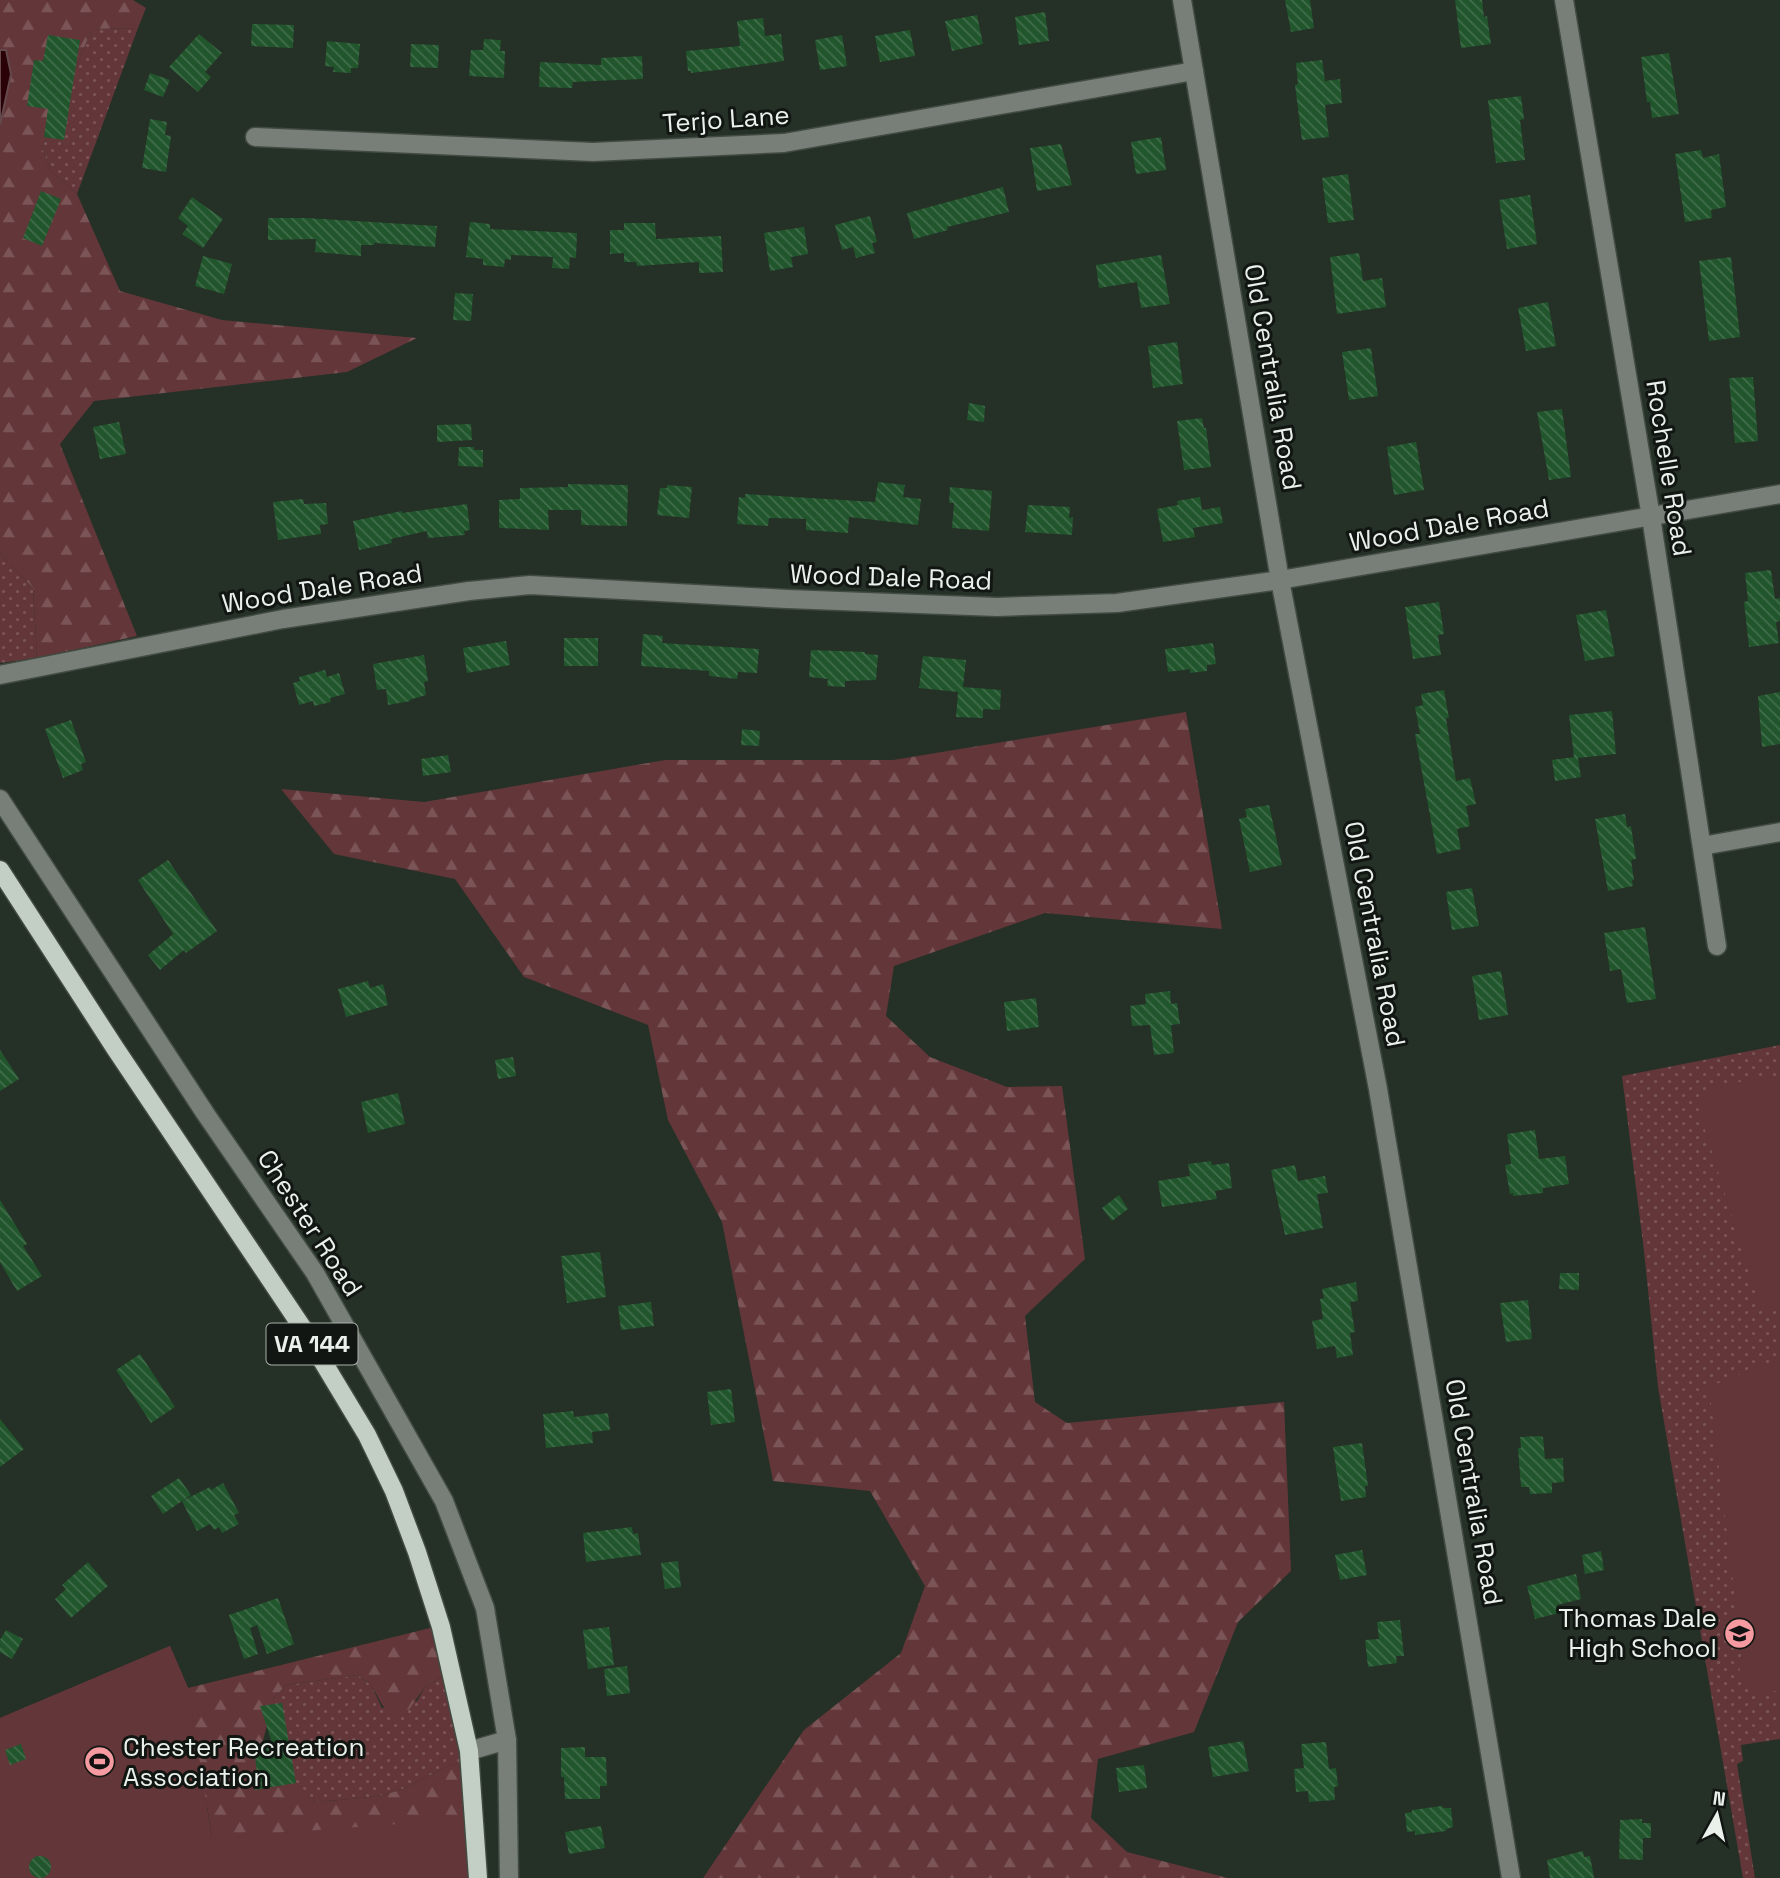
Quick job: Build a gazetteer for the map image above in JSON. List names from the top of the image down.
{
  "streets": {
    "main road": ["VA 144"],
    "street": [
      "Terjo Lane",
      "Old Centralia Road",
      "Rochelle Road",
      "Wood Dale Road",
      "Chester Road"
    ]
  },
  "crossings": [
    ["Terjo Lane", "Old Centralia Road"],
    ["Old Centralia Road", "Wood Dale Road"],
    ["Rochelle Road", "Wood Dale Road"]
  ],
  "places": {
    "school or university": ["Thomas Dale High School"],
    "sports": ["Chester Recreation Association"]
  },
  "north": "top"
}
